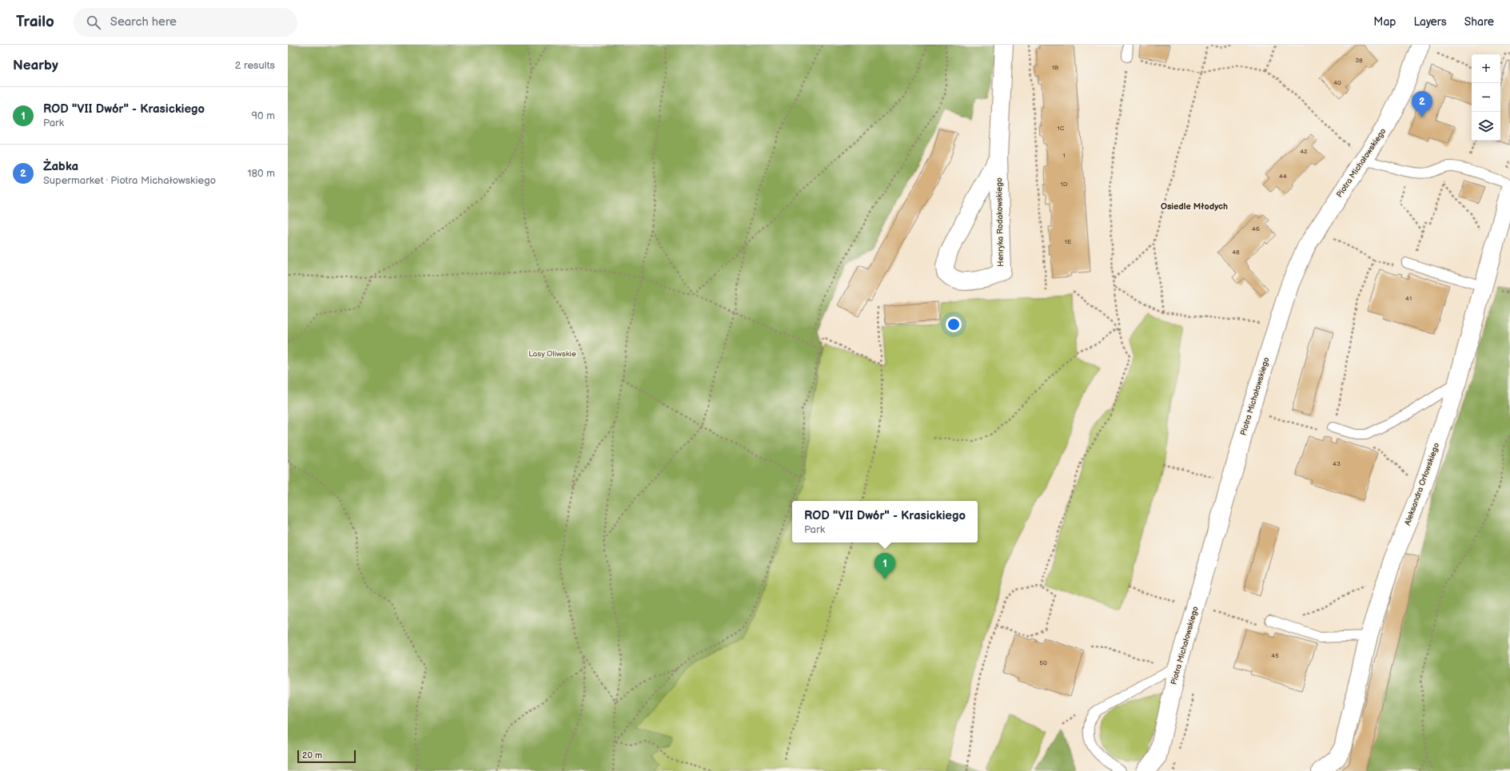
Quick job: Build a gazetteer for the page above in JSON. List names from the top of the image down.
{
  "streets": {
    "street": ["Piotra Michałowskiego", "Henryka Rodakowskiego", "Aleksandra Orłowskiego"]
  },
  "districts": ["Osiedle Młodych"],
  "parks": ["Lasy Oliwskie"],
  "house_numbers": [
    "38",
    "1B",
    "40",
    "1C",
    "42",
    "1",
    "44",
    "1D",
    "46",
    "1E",
    "48",
    "41",
    "43",
    "45",
    "50"
  ],
  "scale_bar": "20 m",
  "page": {
    "header": "Trailo",
    "search": "Search here",
    "nav": ["Map", "Layers", "Share"],
    "heading": ["Nearby", "2 results"],
    "map_buttons": ["+", "−"],
    "list": [
      {
        "mark": "1",
        "name": "ROD \"VII Dwór\" - Krasickiego",
        "note": "Park",
        "value": "90 m"
      },
      {
        "mark": "2",
        "name": "Żabka",
        "note": "Supermarket · Piotra Michałowskiego",
        "value": "180 m"
      }
    ],
    "pins": ["2", "1"],
    "popup": ["ROD \"VII Dwór\" - Krasickiego", "Park"],
    "scale": "20 m"
  }
}
